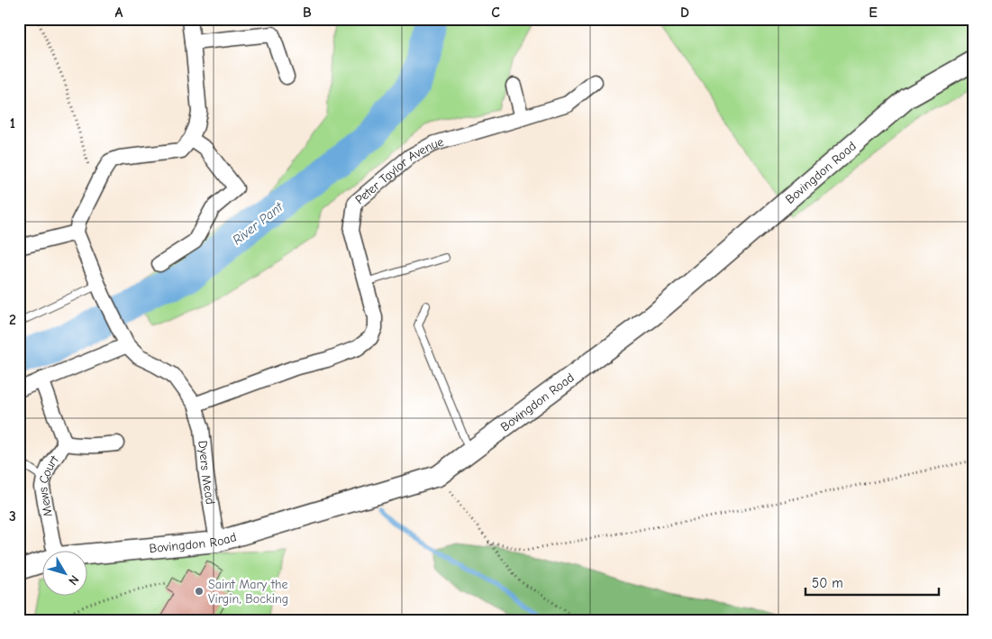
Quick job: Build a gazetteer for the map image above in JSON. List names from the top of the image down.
{
  "streets": {
    "street": [
      "Bovingdon Road",
      "Peter Taylor Avenue",
      "Dyers Mead",
      "Mews Court"
    ]
  },
  "crossings": [
    ["Bovingdon Road", "Dyers Mead"],
    ["Peter Taylor Avenue", "Dyers Mead"]
  ],
  "water": ["River Pant"],
  "places": ["Saint Mary the Virgin, Bocking"],
  "scale_bar": "50 m",
  "north": "bottom right",
  "grid": {
    "columns": [
      "A",
      "B",
      "C",
      "D",
      "E"
    ],
    "rows": ["1", "2", "3"]
  }
}
